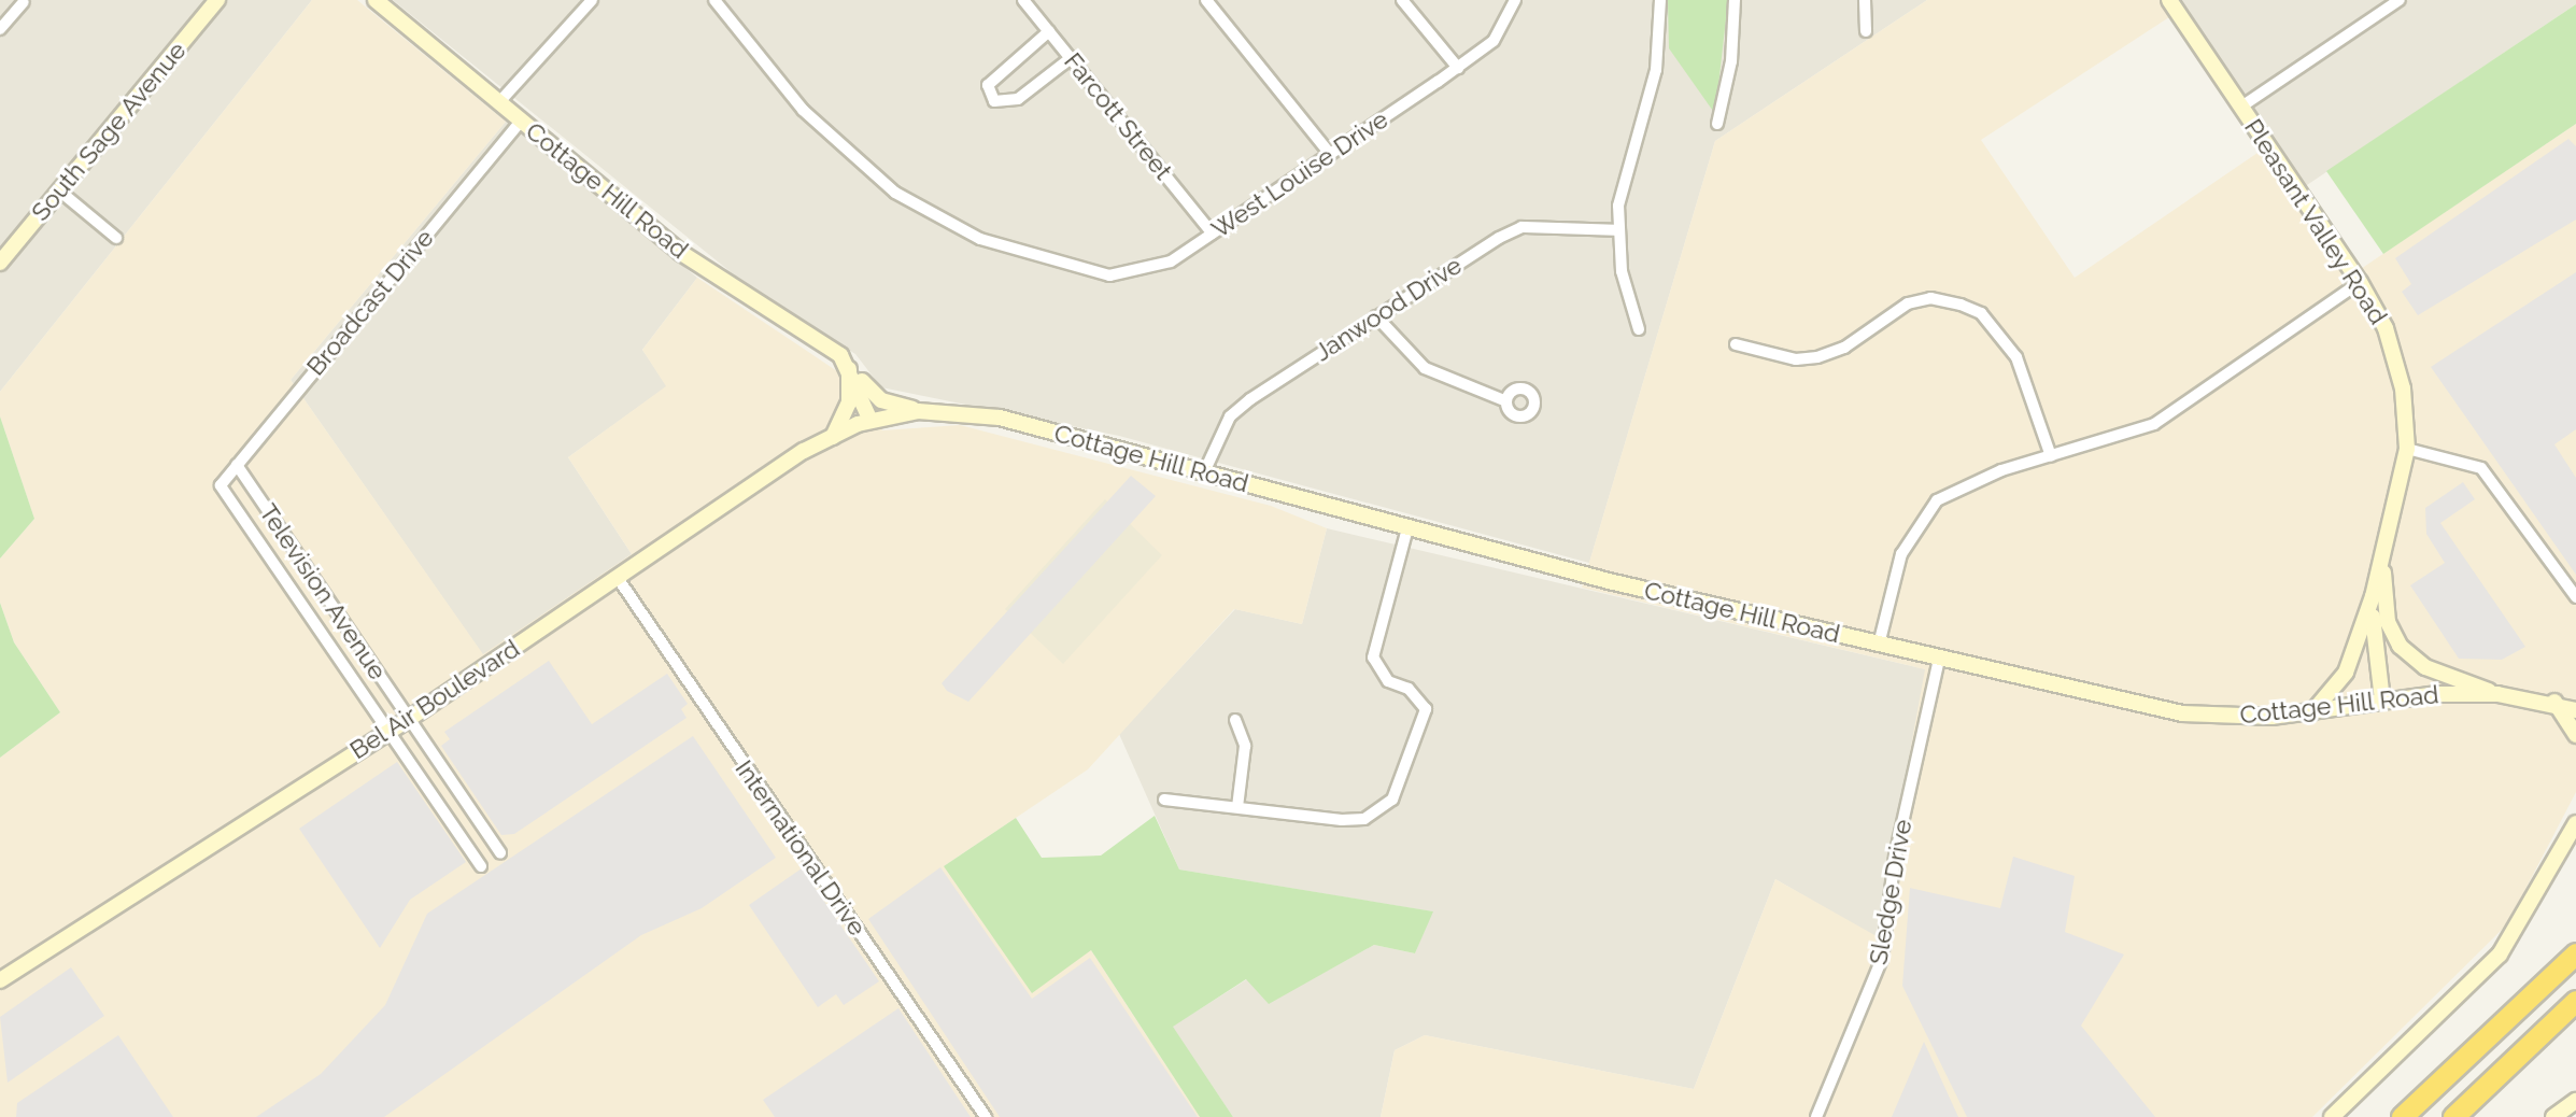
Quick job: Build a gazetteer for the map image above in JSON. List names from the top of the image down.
{
  "streets": {
    "street": [
      "Farcott Street",
      "South Sage Avenue",
      "West Louise Drive",
      "Cottage Hill Road",
      "Pleasant Valley Road",
      "Broadcast Drive",
      "Janwood Drive",
      "Television Avenue",
      "Bel Air Boulevard",
      "International Drive",
      "Sledge Drive"
    ]
  },
  "crossings": [
    ["Farcott Street", "West Louise Drive"],
    ["Cottage Hill Road", "Broadcast Drive"],
    ["Cottage Hill Road", "Janwood Drive"],
    ["Cottage Hill Road", "Bel Air Boulevard"],
    ["Cottage Hill Road", "Sledge Drive"],
    ["Broadcast Drive", "Television Avenue"],
    ["Television Avenue", "Bel Air Boulevard"],
    ["Bel Air Boulevard", "International Drive"]
  ]
}
